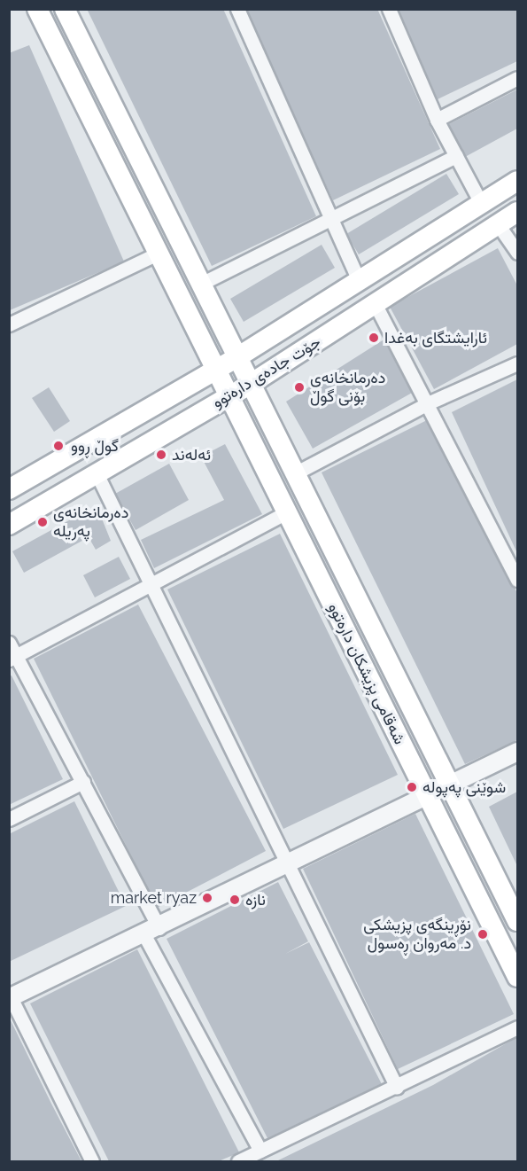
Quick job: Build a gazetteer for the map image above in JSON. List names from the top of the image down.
{
  "streets": {
    "main road": ["جۆت جادەی دارەتوو", "شەقامی پزیشکان دارەتوو"]
  },
  "crossings": [
    ["جۆت جادەی دارەتوو", "شەقامی پزیشکان دارەتوو"]
  ],
  "places": [
    "ئارایشتگای بەغدا",
    "دەرمانخانەی بۆنی گوڵ",
    "گوڵ ڕوو",
    "ئەلەند",
    "دەرمانخانەی پەریلە",
    "شوێنی پەپولە",
    "market ryaz",
    "نازە",
    "نۆڕینگەی پزیشکی د. مەروان ڕەسول"
  ]
}
